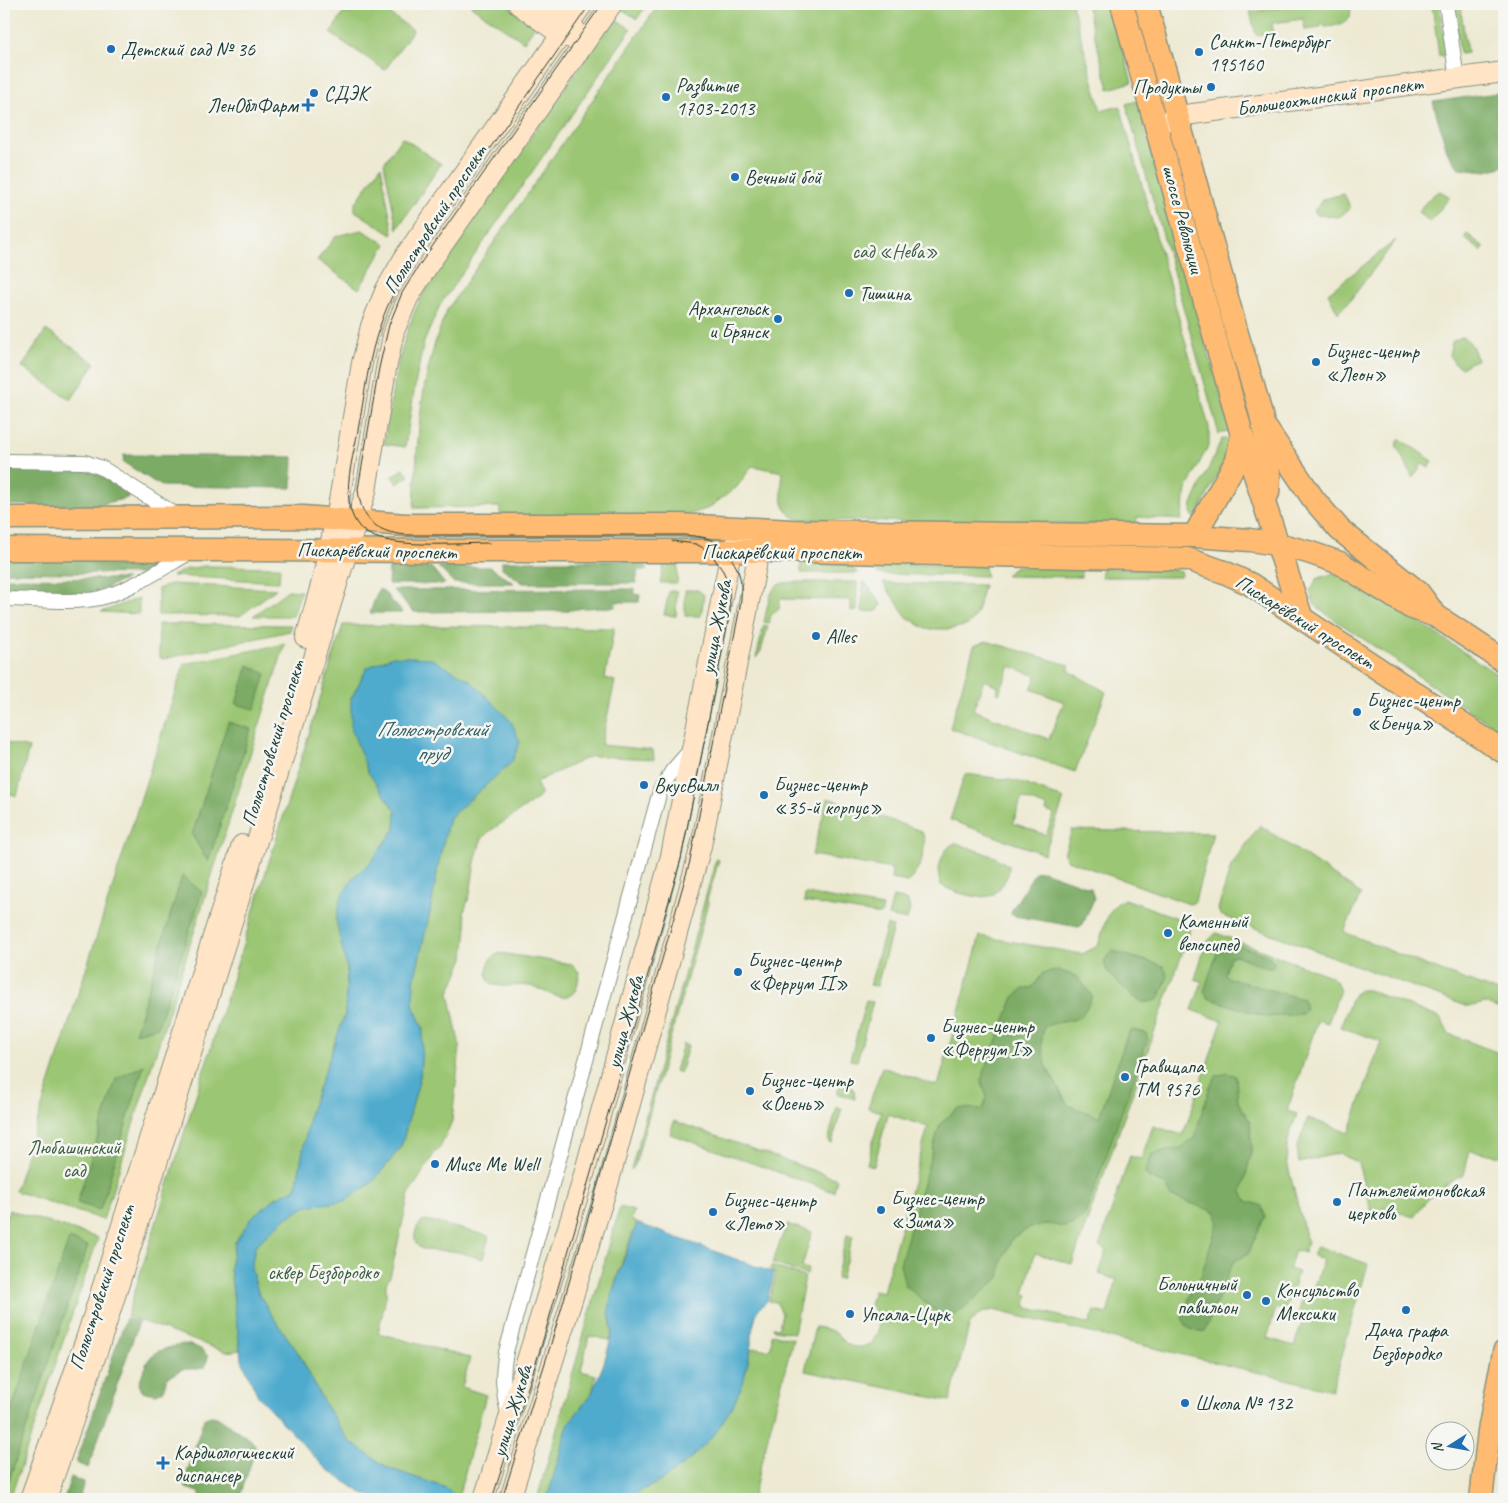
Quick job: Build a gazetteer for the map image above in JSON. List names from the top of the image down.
{
  "streets": {
    "main road": [
      "Большеохтинский проспект",
      "Полюстровский проспект",
      "шоссе Революции",
      "Пискарёвский проспект",
      "улица Жукова"
    ]
  },
  "crossings": [
    ["Большеохтинский проспект", "шоссе Революции"],
    ["Полюстровский проспект", "Пискарёвский проспект"],
    ["шоссе Революции", "Пискарёвский проспект"],
    ["Пискарёвский проспект", "улица Жукова"]
  ],
  "water": ["Полюстровский пруд"],
  "parks": ["сад «Нева»", "Любашинский сад", "сквер Безбородко"],
  "places": {
    "other": [
      "Детский сад № 36",
      "Санкт-Петербург 195160",
      "Продукты",
      "СДЭК",
      "Развитие 1703-2013",
      "Вечный бой",
      "Тишина",
      "Архангельск и Брянск",
      "Бизнес-центр «Леон»",
      "Alles",
      "Бизнес-центр «Бенуа»",
      "ВкусВилл",
      "Бизнес-центр «35-й корпус»",
      "Каменный велосипед",
      "Бизнес-центр «Феррум II»",
      "Бизнес-центр «Феррум I»",
      "Гравицапа ТМ 9576",
      "Бизнес-центр «Осень»",
      "Muse Me Well",
      "Пантелеймоновская церковь",
      "Бизнес-центр «Зима»",
      "Бизнес-центр «Лето»",
      "Больничный павильон",
      "Консульство Мексики",
      "Дача графа Безбородко",
      "Упсала-Цирк",
      "Школа № 132"
    ],
    "health": ["ЛенОблФарм", "Кардиологический диспансер"]
  },
  "north": "left"
}
